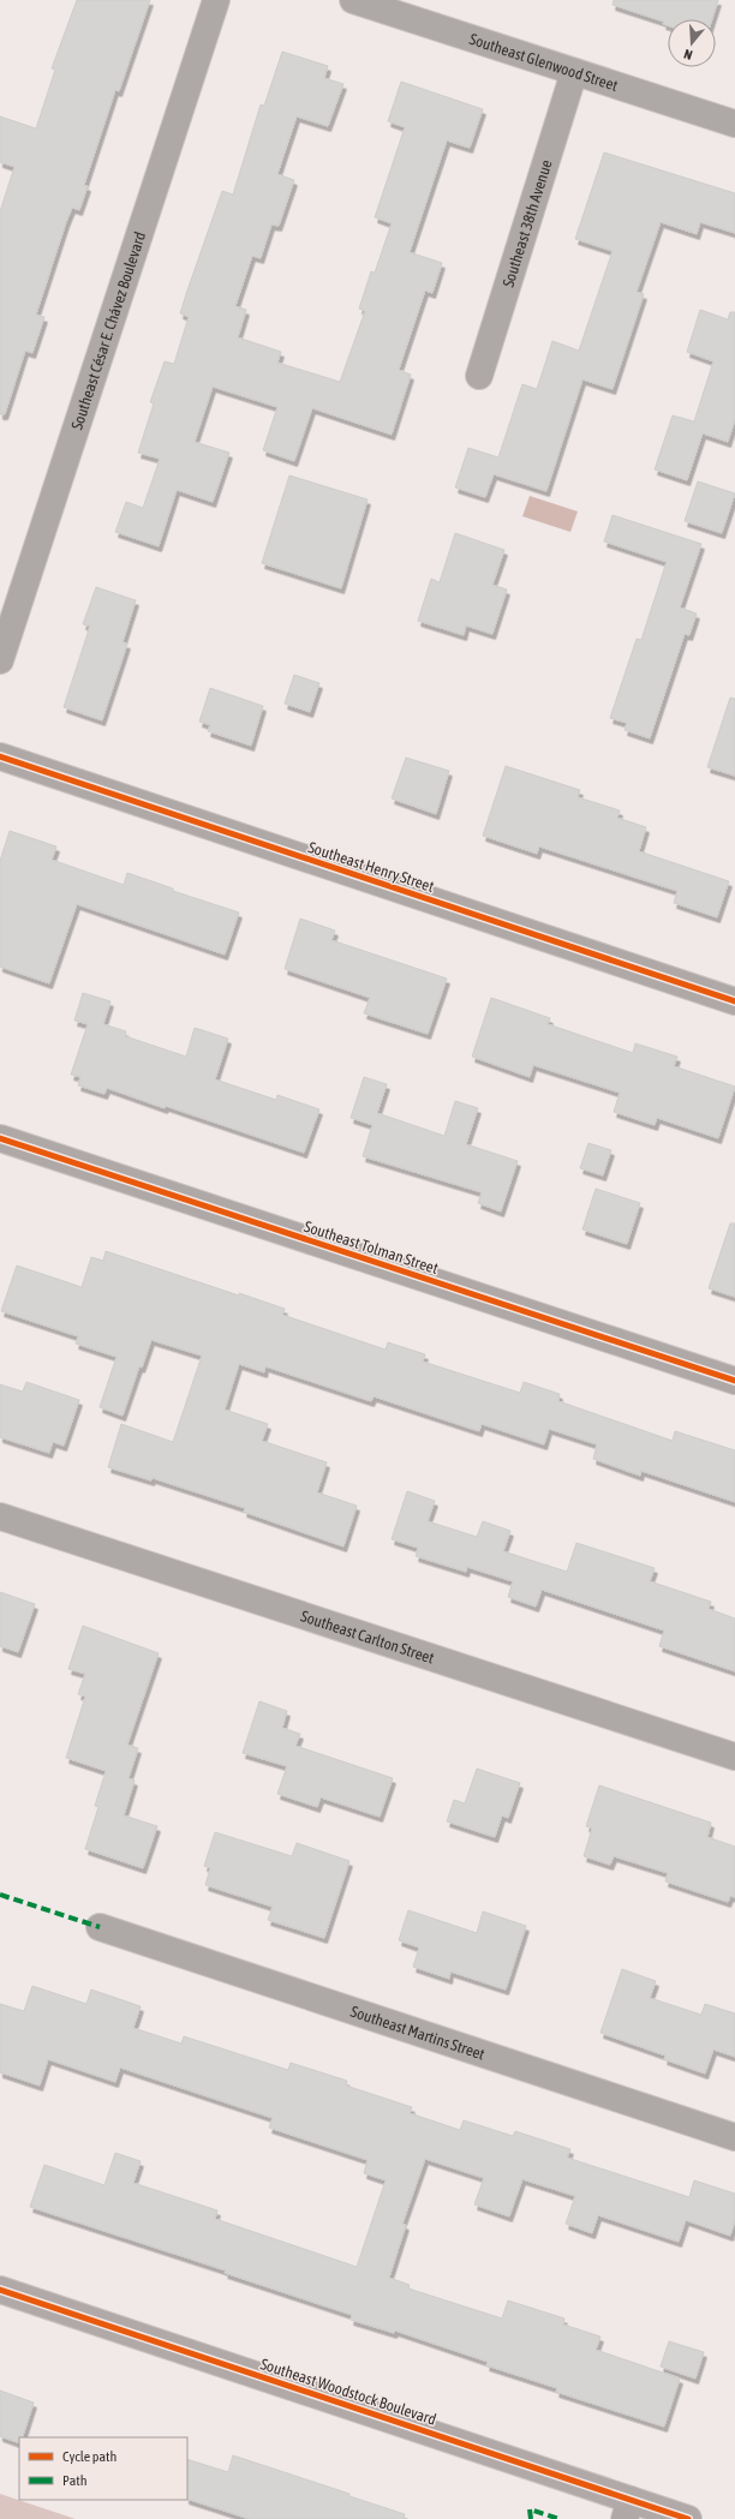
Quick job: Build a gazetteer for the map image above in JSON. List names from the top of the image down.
{
  "streets": {
    "main road": ["Southeast Woodstock Boulevard"],
    "street": [
      "Southeast Glenwood Street",
      "Southeast 38th Avenue",
      "Southeast César E. Chávez Boulevard",
      "Southeast Henry Street",
      "Southeast Tolman Street",
      "Southeast Carlton Street",
      "Southeast Martins Street"
    ]
  },
  "crossings": [
    ["Southeast Glenwood Street", "Southeast 38th Avenue"]
  ],
  "legend": ["Cycle path", "Path"],
  "north": "bottom"
}
